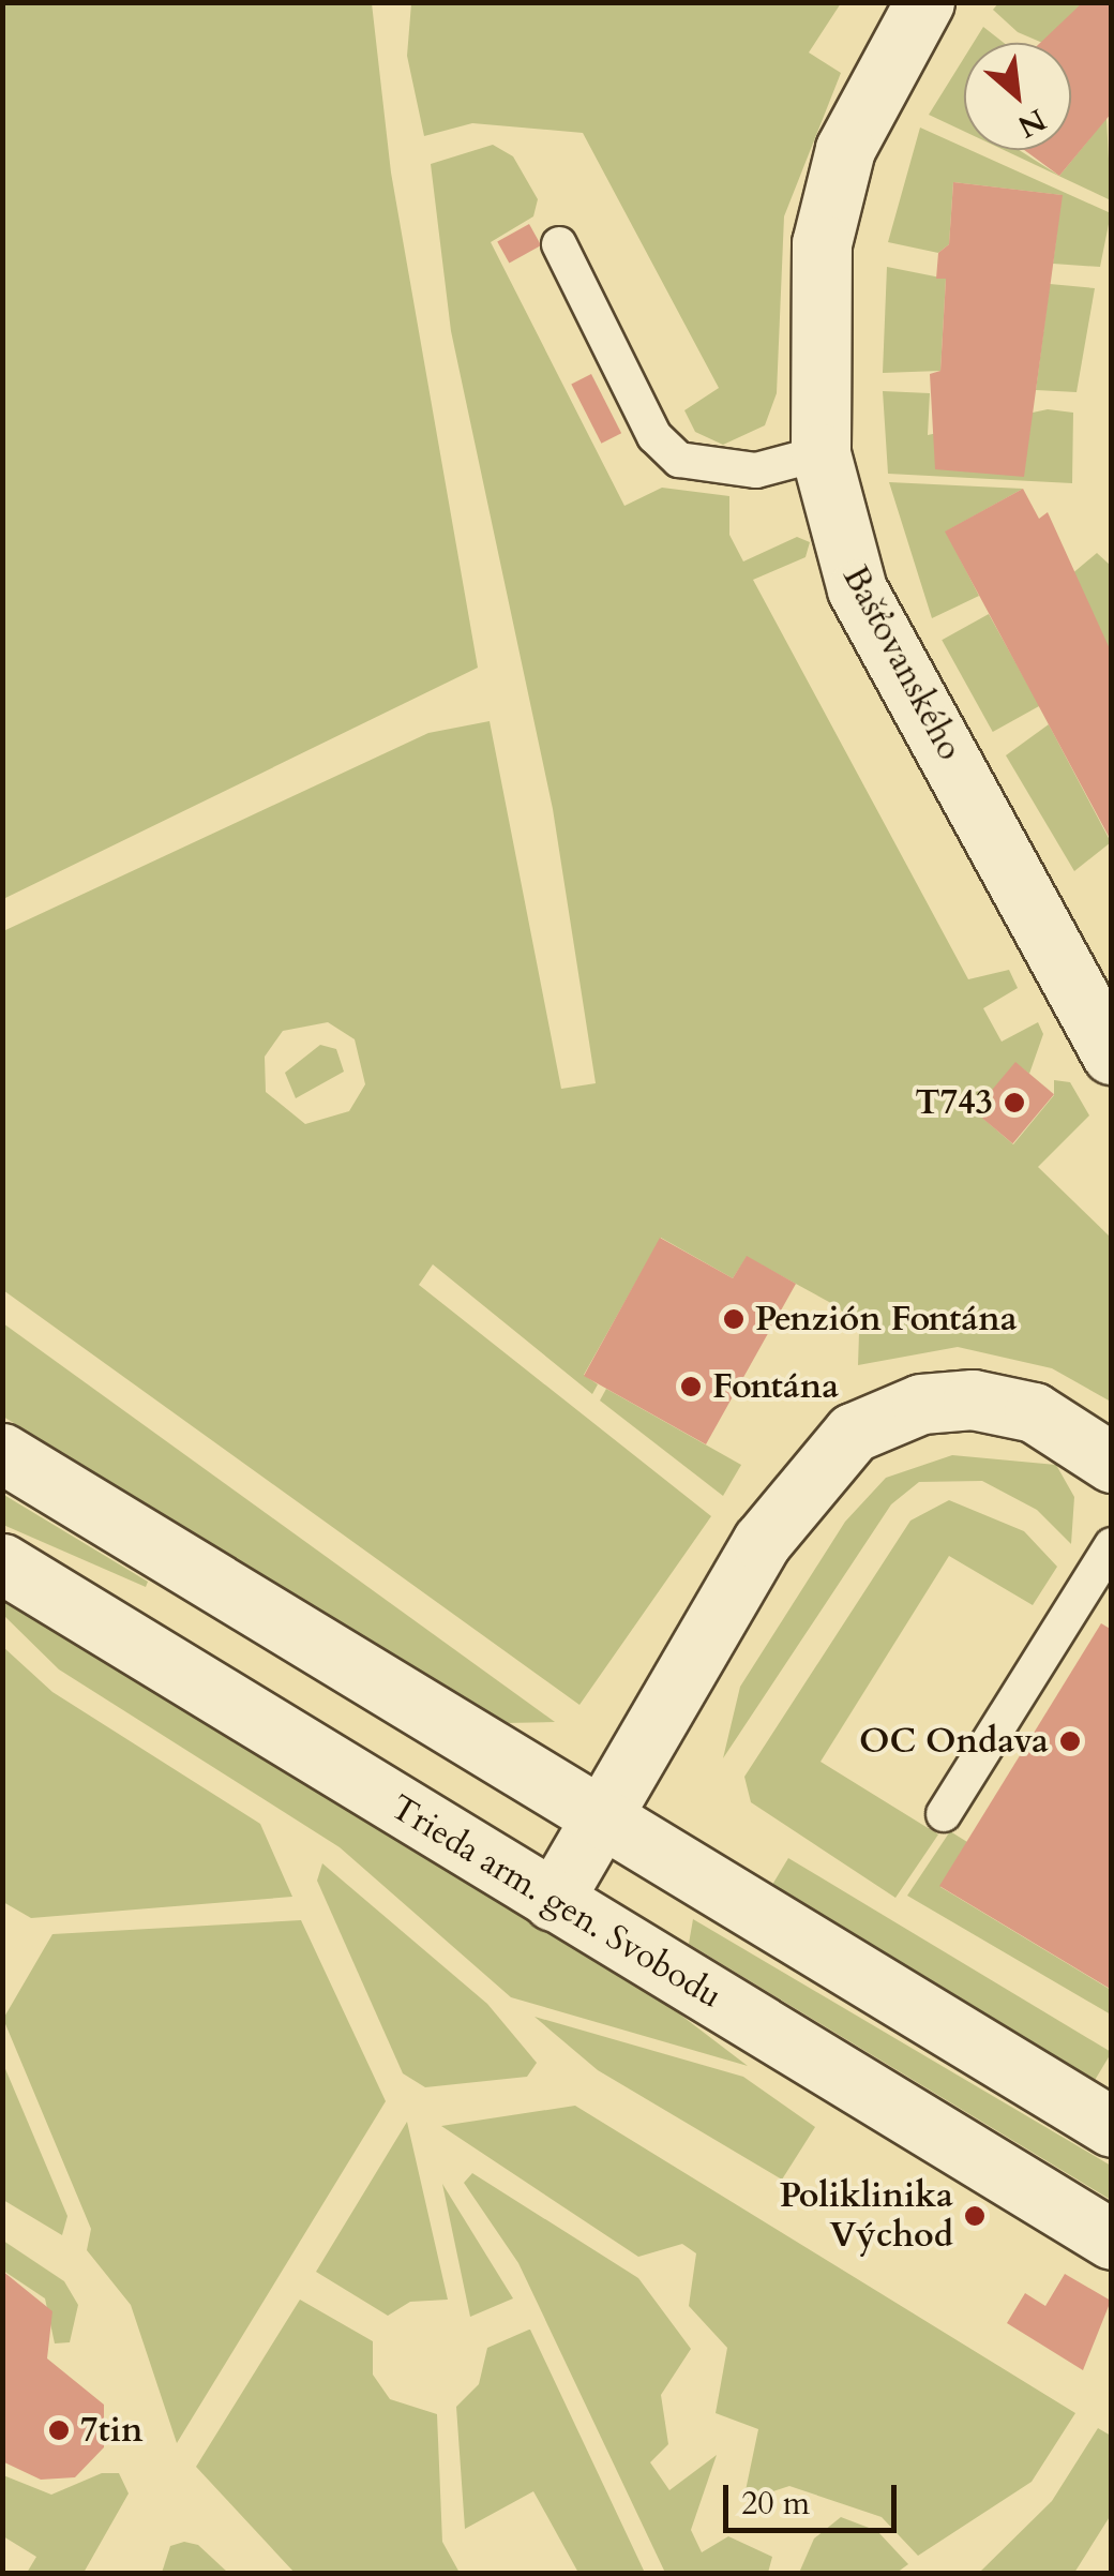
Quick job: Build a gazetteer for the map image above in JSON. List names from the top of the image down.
{
  "streets": {
    "street": ["Bašťovanského", "Trieda arm. gen. Svobodu"]
  },
  "places": [
    "T743",
    "Penzión Fontána",
    "Fontána",
    "OC Ondava",
    "Poliklinika Východ",
    "7tin"
  ],
  "scale_bar": "20 m",
  "north": "bottom right"
}
